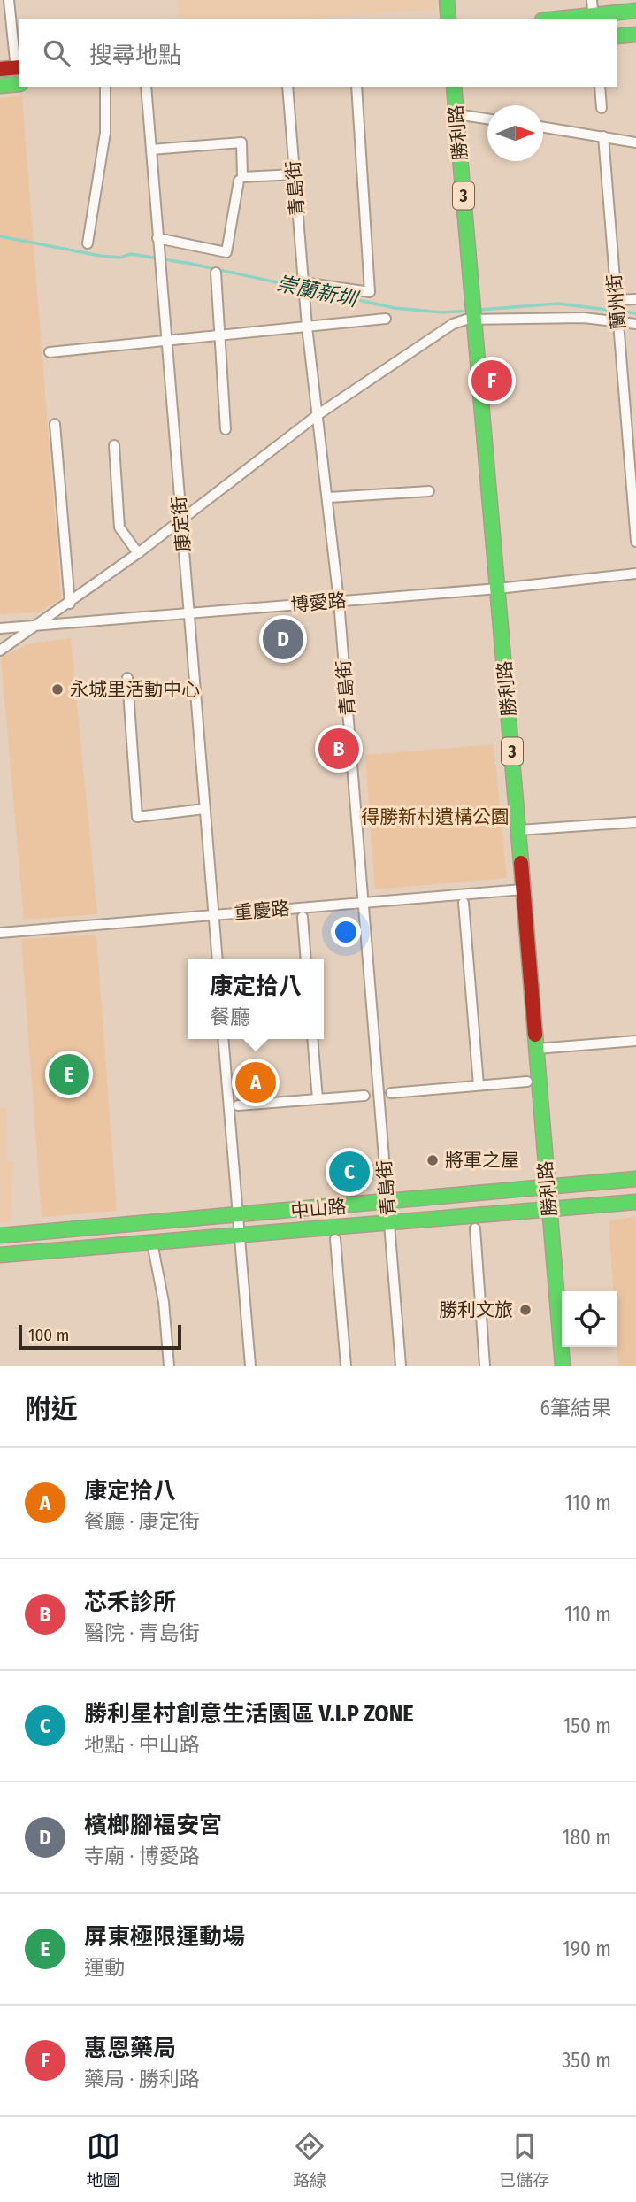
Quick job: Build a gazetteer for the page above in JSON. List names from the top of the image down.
{
  "streets": {
    "street": [
      "勝利路",
      "青島街",
      "3",
      "蘭州街",
      "康定街",
      "博愛路",
      "重慶路",
      "中山路"
    ]
  },
  "crossings": [
    ["勝利路", "博愛路"],
    ["勝利路", "重慶路"],
    ["勝利路", "中山路"],
    ["青島街", "博愛路"],
    ["青島街", "重慶路"],
    ["青島街", "中山路"],
    ["康定街", "博愛路"],
    ["康定街", "重慶路"]
  ],
  "water": ["崇蘭新圳"],
  "parks": ["得勝新村遺構公園"],
  "places": ["永城里活動中心", "將軍之屋", "勝利文旅"],
  "scale_bar": "100 m",
  "north": "right",
  "page": {
    "search": "搜尋地點",
    "pins": [
      "F",
      "D",
      "B",
      "E",
      "A",
      "C"
    ],
    "popup": ["康定拾八", "餐廳"],
    "scale": "100 m",
    "heading": ["附近", "6筆結果"],
    "list": [
      {
        "mark": "A",
        "name": "康定拾八",
        "note": "餐廳 · 康定街",
        "value": "110 m"
      },
      {
        "mark": "B",
        "name": "芯禾診所",
        "note": "醫院 · 青島街",
        "value": "110 m"
      },
      {
        "mark": "C",
        "name": "勝利星村創意生活園區 V.I.P ZONE",
        "note": "地點 · 中山路",
        "value": "150 m"
      },
      {
        "mark": "D",
        "name": "檳榔腳福安宮",
        "note": "寺廟 · 博愛路",
        "value": "180 m"
      },
      {
        "mark": "E",
        "name": "屏東極限運動場",
        "note": "運動",
        "value": "190 m"
      },
      {
        "mark": "F",
        "name": "惠恩藥局",
        "note": "藥局 · 勝利路",
        "value": "350 m"
      }
    ],
    "nav": ["地圖", "路線", "已儲存"]
  }
}
